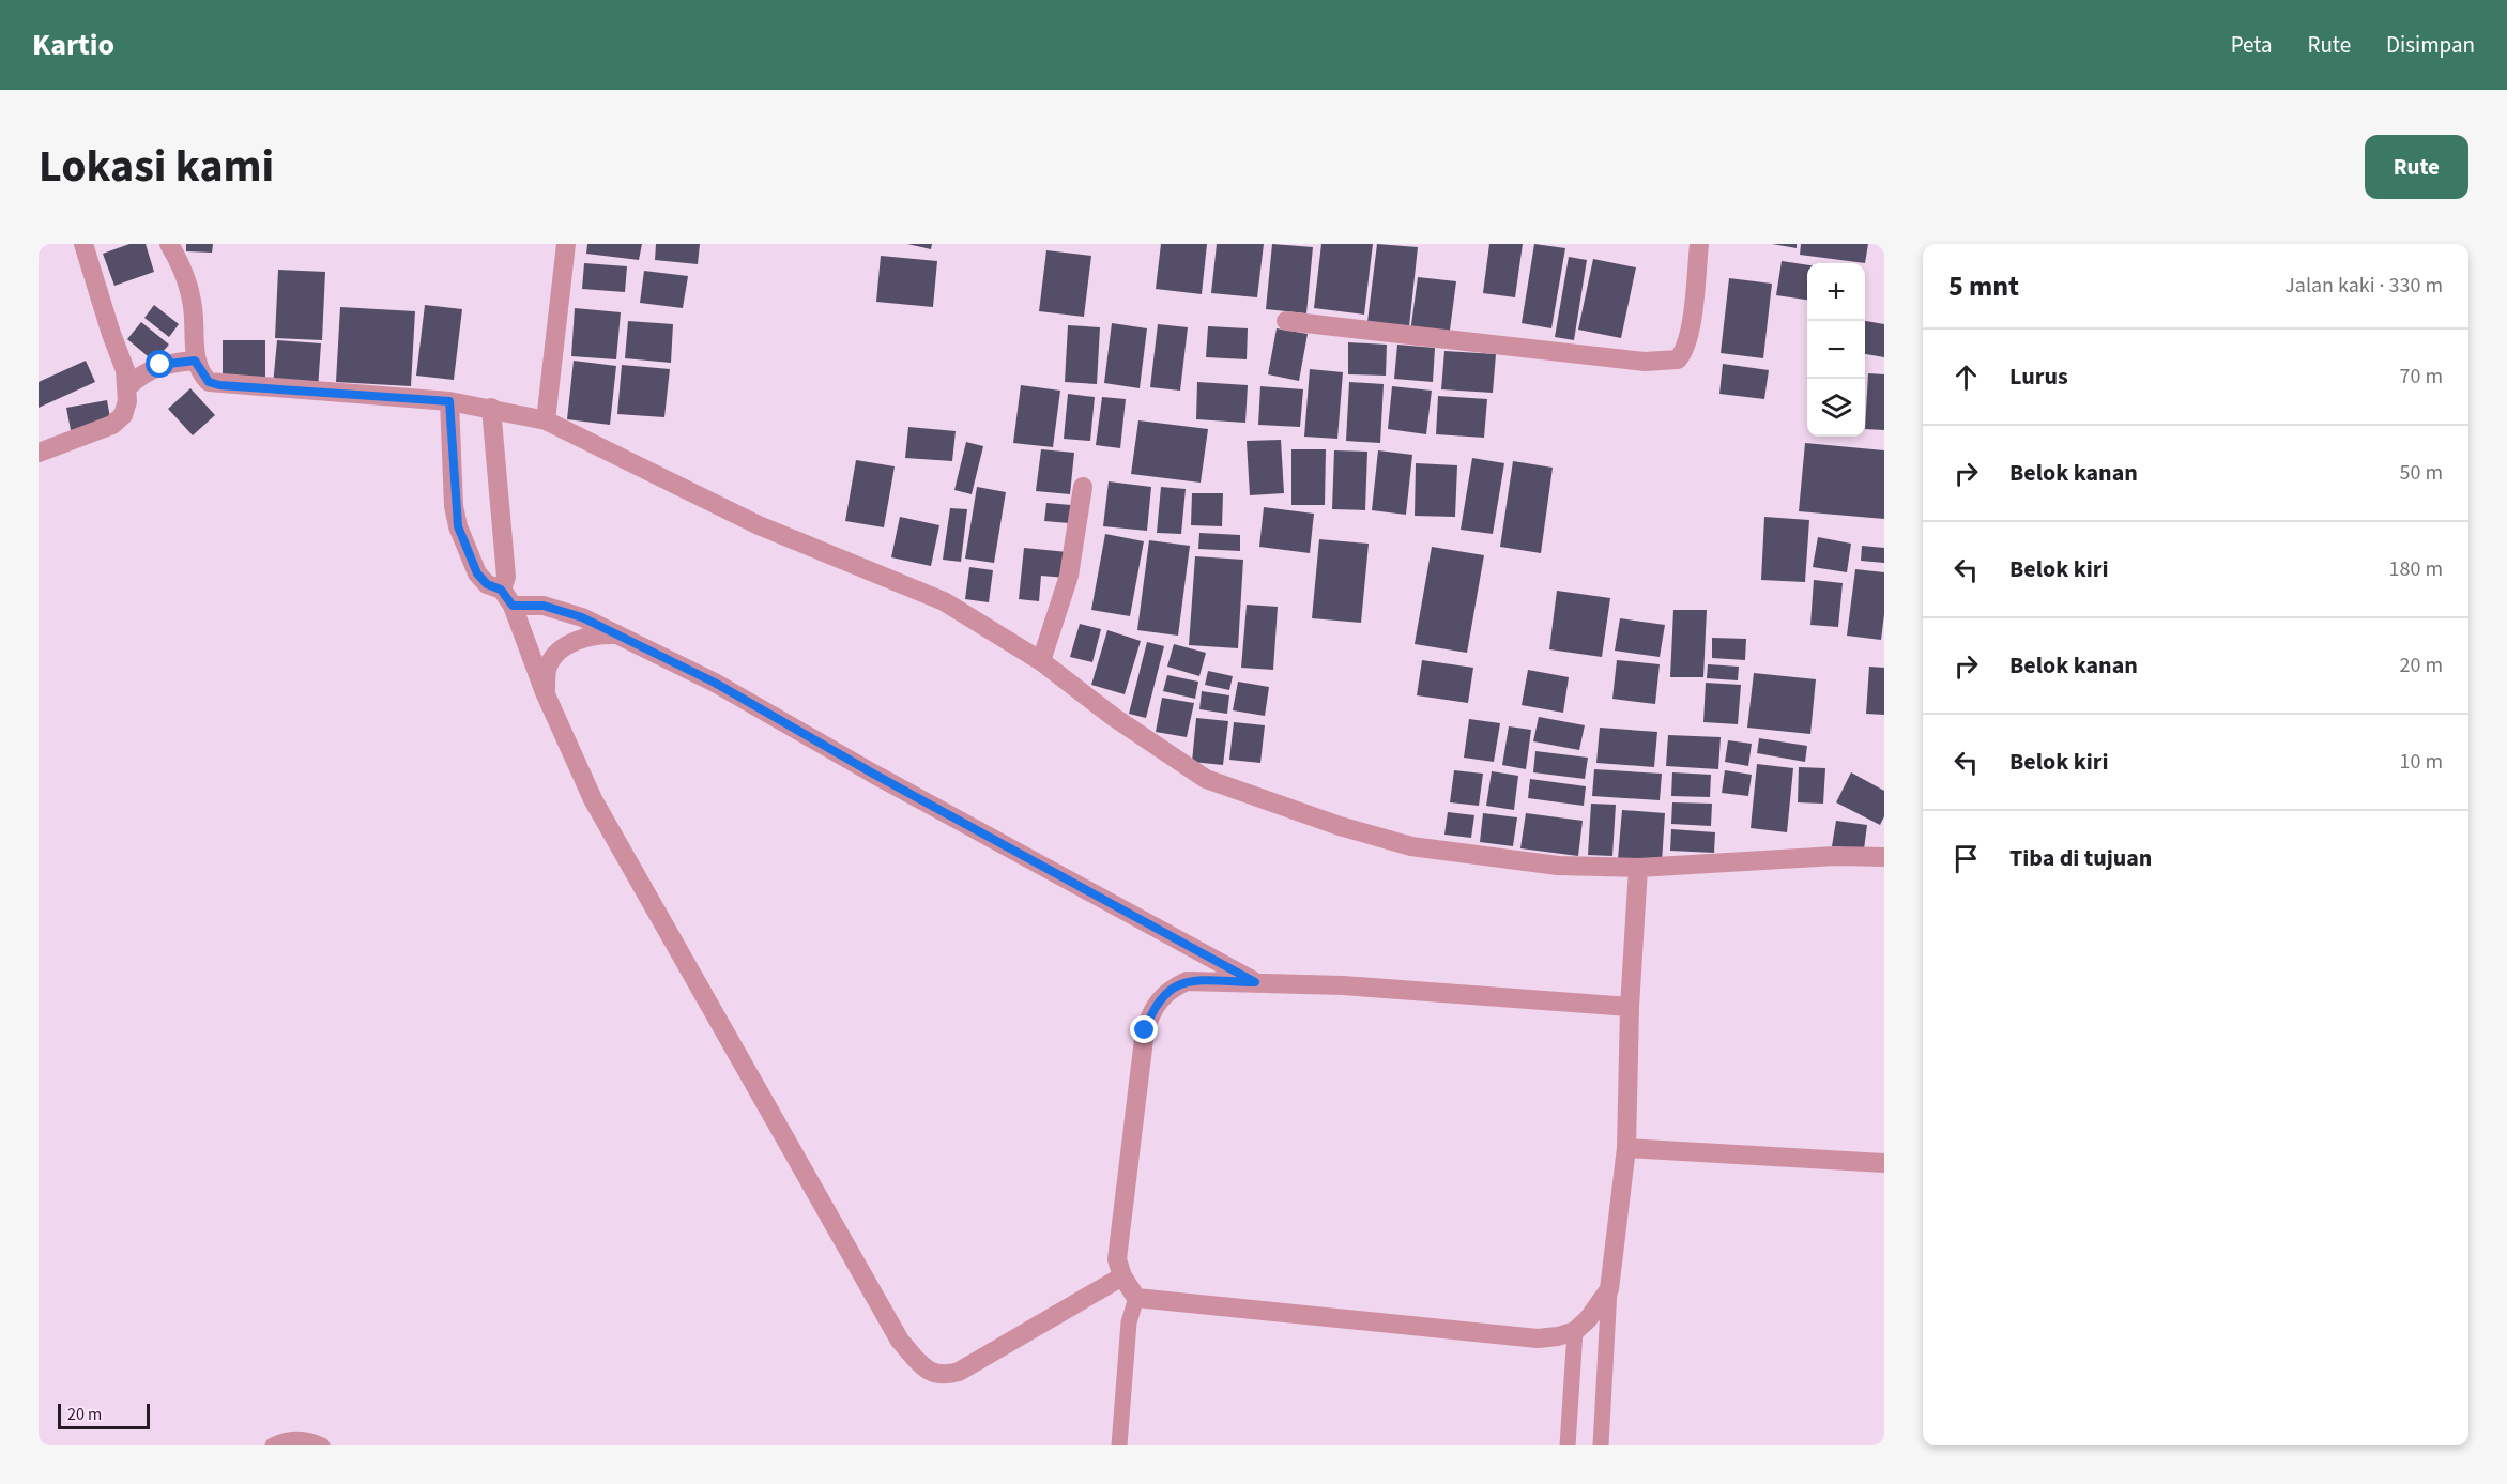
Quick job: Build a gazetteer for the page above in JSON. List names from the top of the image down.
{
  "scale_bar": "20 m",
  "page": {
    "header": "Kartio",
    "nav": ["Peta", "Rute", "Disimpan"],
    "title": "Lokasi kami",
    "buttons": "Rute",
    "heading": ["5 mnt", "Jalan kaki · 330 m"],
    "map_buttons": ["+", "−"],
    "list": [
      ["Lurus", "70 m"],
      ["Belok kanan", "50 m"],
      ["Belok kiri", "180 m"],
      ["Belok kanan", "20 m"],
      ["Belok kiri", "10 m"],
      "Tiba di tujuan"
    ],
    "scale": "20 m"
  }
}
